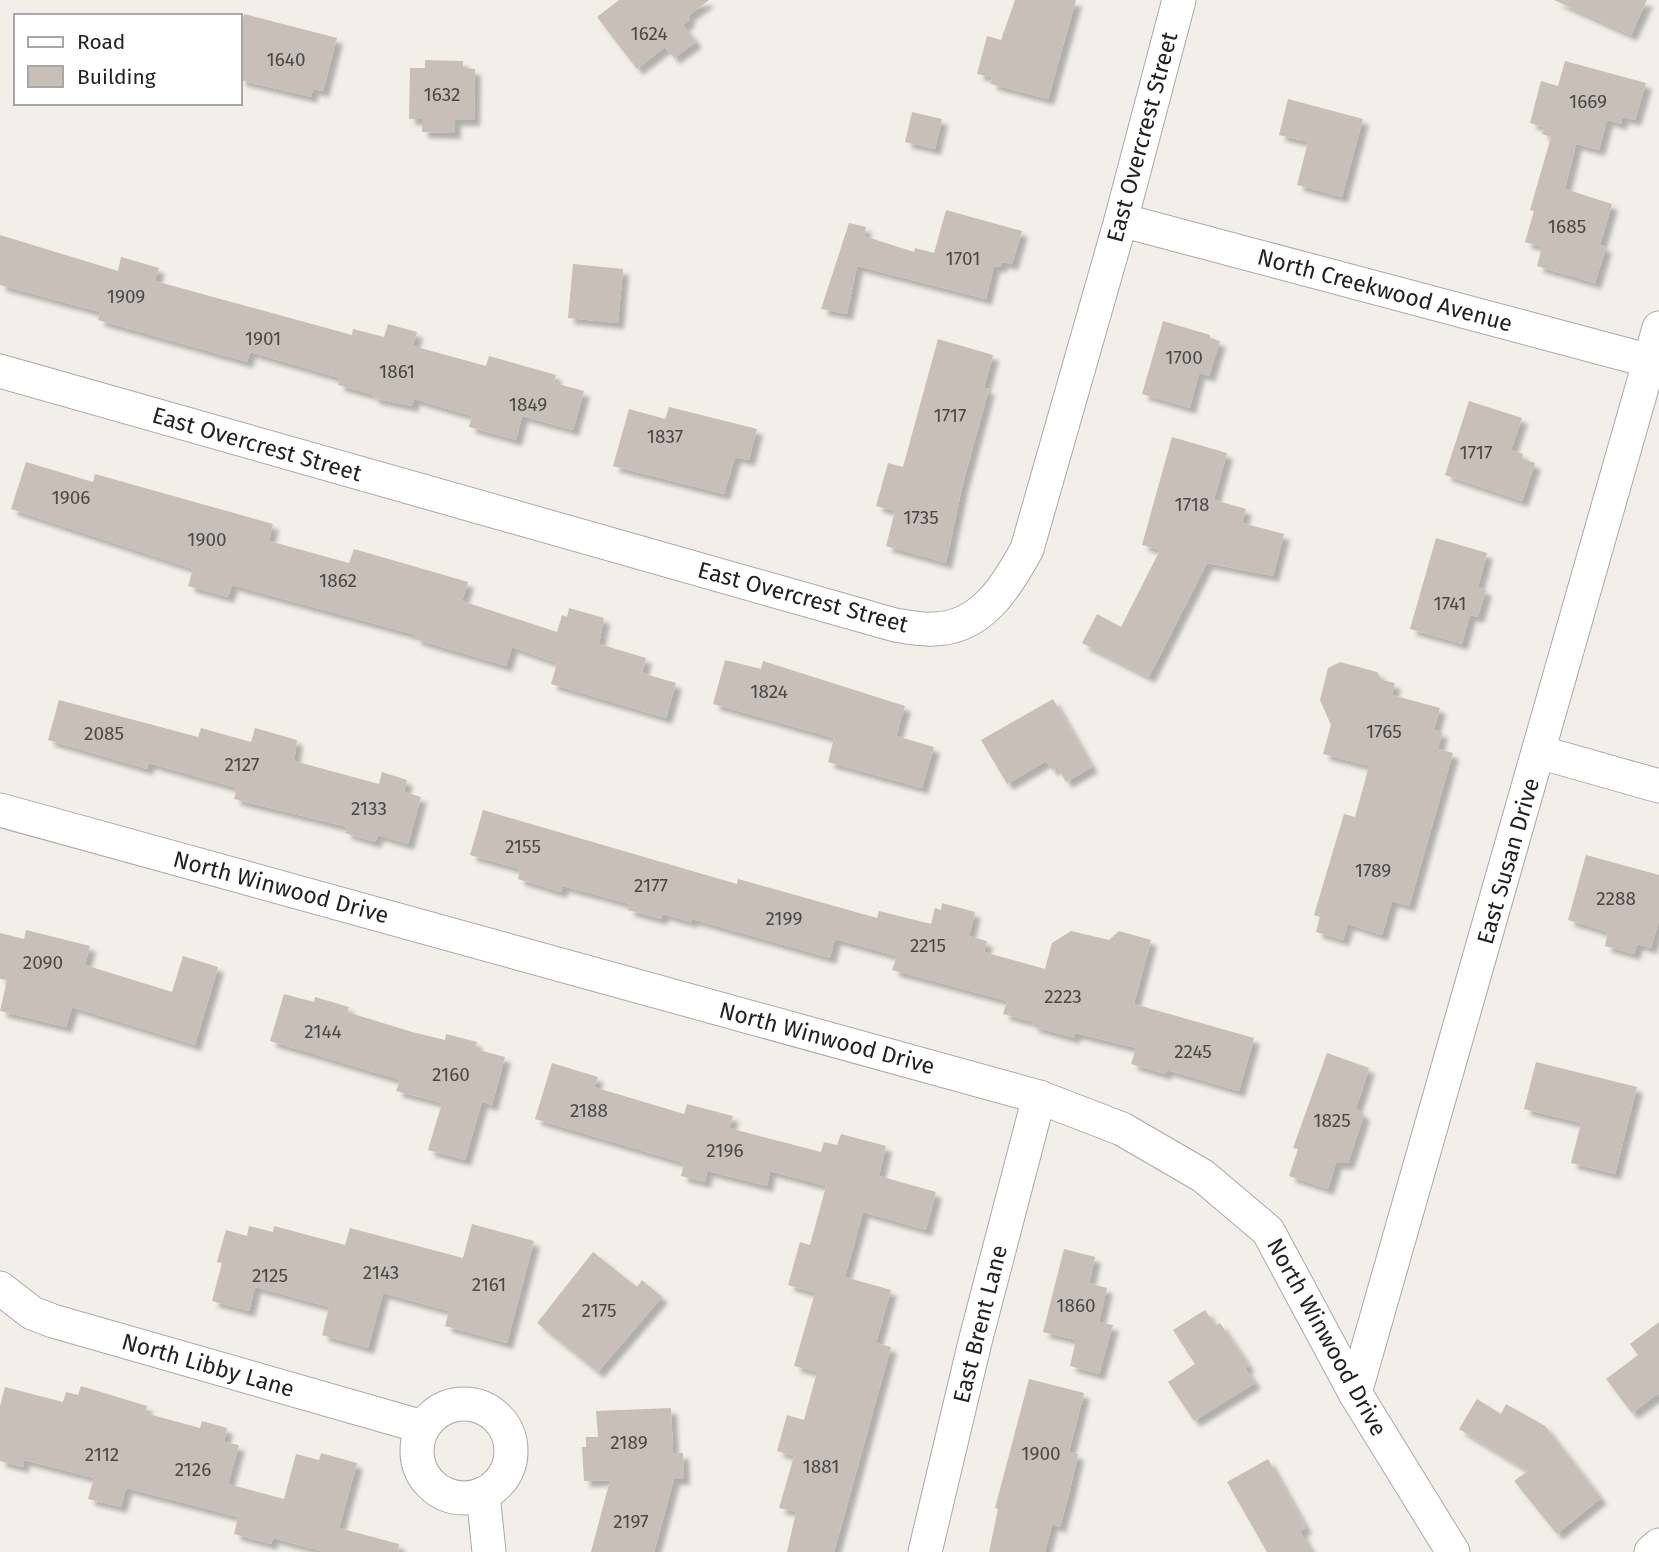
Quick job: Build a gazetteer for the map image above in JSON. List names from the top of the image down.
{
  "streets": {
    "street": [
      "East Overcrest Street",
      "North Creekwood Avenue",
      "East Susan Drive",
      "North Winwood Drive",
      "East Brent Lane",
      "North Libby Lane"
    ]
  },
  "crossings": [
    ["East Overcrest Street", "North Creekwood Avenue"],
    ["North Creekwood Avenue", "East Susan Drive"],
    ["East Susan Drive", "North Winwood Drive"],
    ["North Winwood Drive", "East Brent Lane"]
  ],
  "house_numbers": [
    "1624",
    "1640",
    "1632",
    "1669",
    "1685",
    "1701",
    "1909",
    "1901",
    "1700",
    "1861",
    "1849",
    "1717",
    "1837",
    "1717",
    "1906",
    "1718",
    "1735",
    "1900",
    "1862",
    "1741",
    "1824",
    "1765",
    "2085",
    "2127",
    "2133",
    "2155",
    "1789",
    "2177",
    "2288",
    "2199",
    "2215",
    "2090",
    "2223",
    "2144",
    "2245",
    "2160",
    "2188",
    "1825",
    "2196",
    "2143",
    "2125",
    "2161",
    "1860",
    "2175",
    "2189",
    "1900",
    "2112",
    "1881",
    "2126",
    "2197"
  ],
  "legend": ["Road", "Building"]
}
